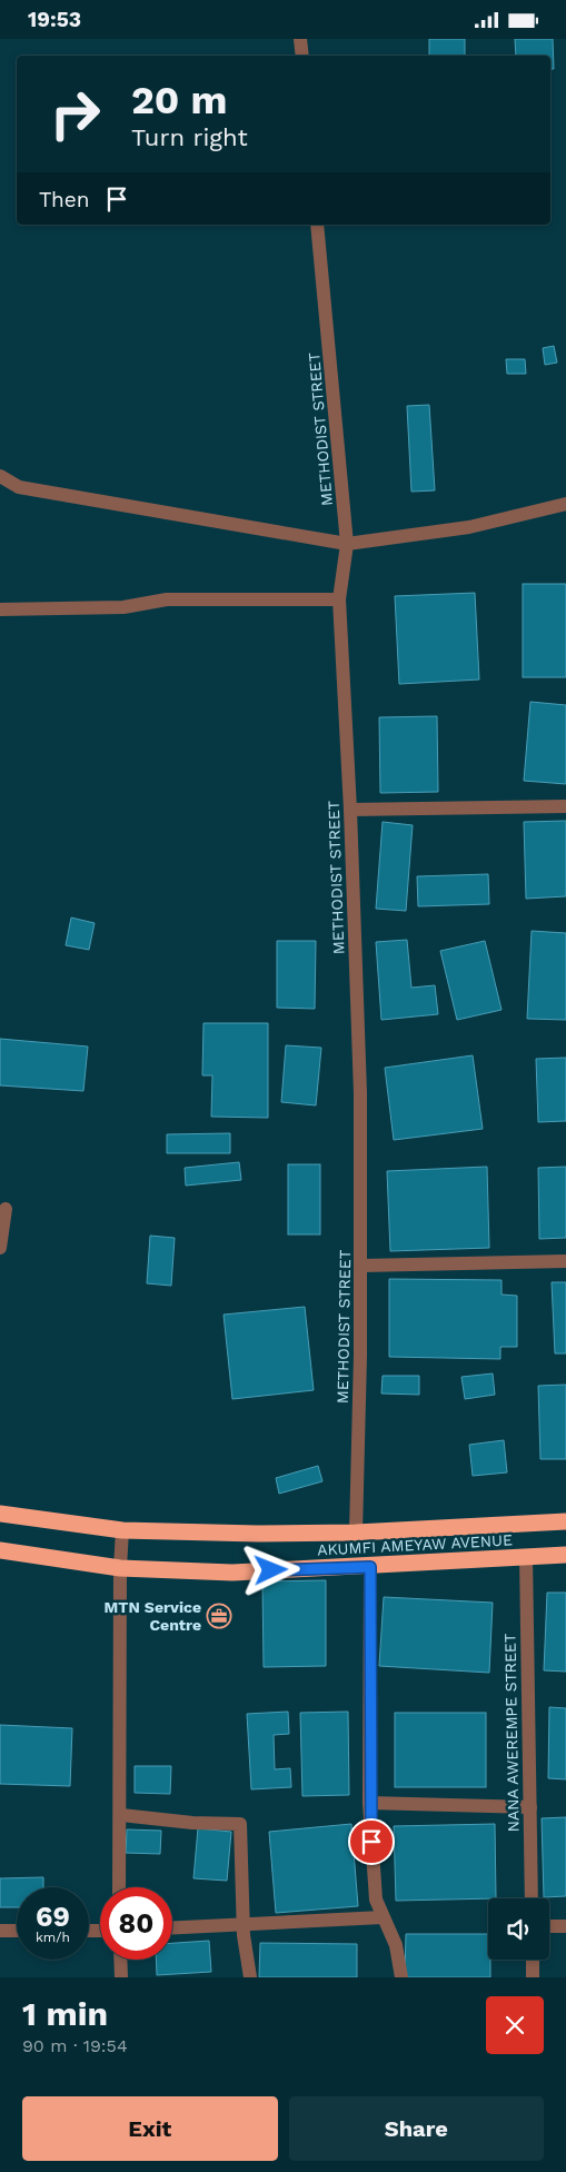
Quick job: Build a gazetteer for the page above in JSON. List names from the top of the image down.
{
  "streets": {
    "highway": ["AKUMFI AMEYAW AVENUE"],
    "street": ["METHODIST STREET", "NANA AWEREMPE STREET"]
  },
  "crossings": [
    ["METHODIST STREET", "AKUMFI AMEYAW AVENUE"],
    ["AKUMFI AMEYAW AVENUE", "NANA AWEREMPE STREET"]
  ],
  "places": {
    "office": ["MTN Service Centre"]
  },
  "page": {
    "status": "19:53",
    "turn": ["20 m", "Turn right"],
    "then": "Then",
    "speed": "69 km/h",
    "limit": "80",
    "heading": ["1 min", "90 m · 19:54"],
    "buttons": ["Exit", "Share"]
  }
}
